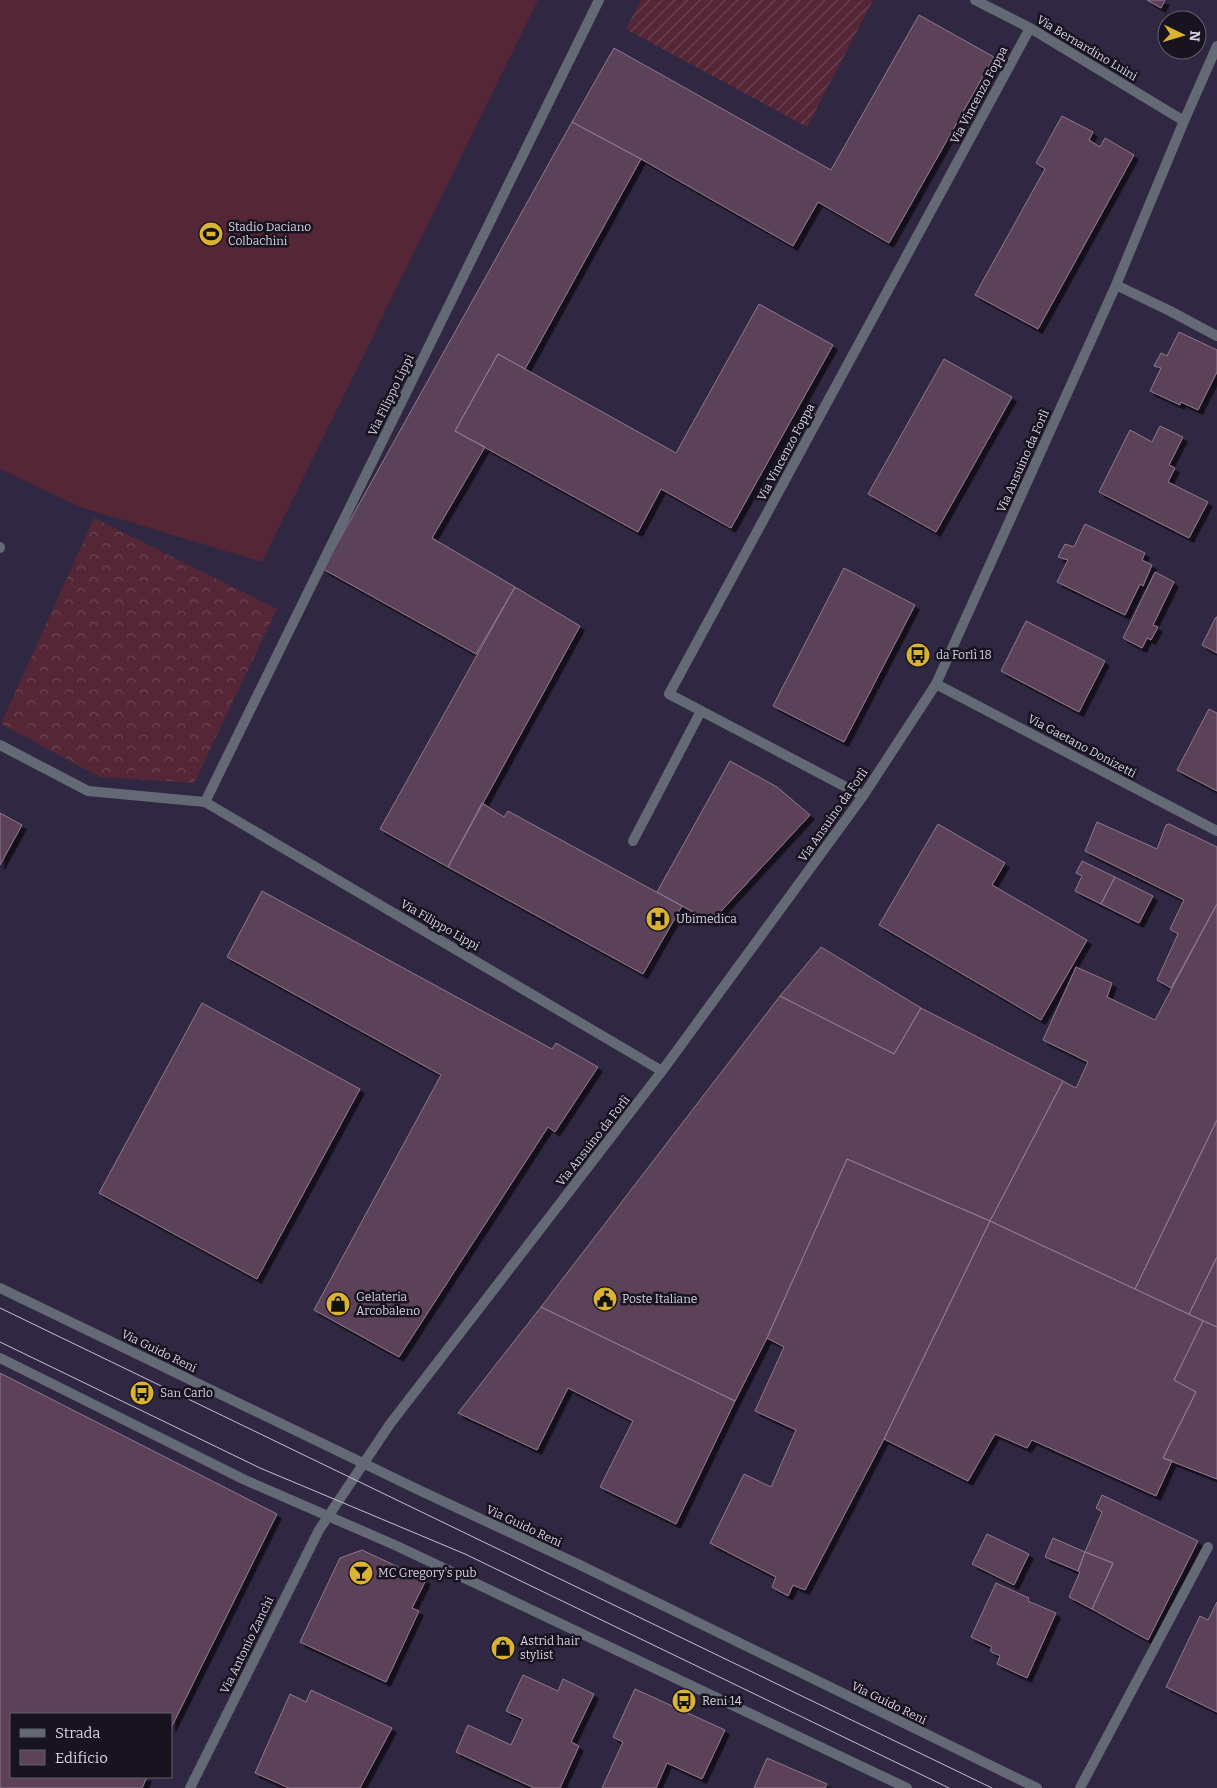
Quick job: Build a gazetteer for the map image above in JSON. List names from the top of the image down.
{
  "streets": {
    "street": [
      "Via Bernardino Luini",
      "Via Vincenzo Foppa",
      "Via Filippo Lippi",
      "Via Ansuino da Forlì",
      "Via Gaetano Donizetti",
      "Via Guido Reni",
      "Via Antonio Zanchi"
    ]
  },
  "crossings": [
    ["Via Bernardino Luini", "Via Vincenzo Foppa"],
    ["Via Bernardino Luini", "Via Ansuino da Forlì"],
    ["Via Vincenzo Foppa", "Via Ansuino da Forlì"],
    ["Via Filippo Lippi", "Via Ansuino da Forlì"],
    ["Via Ansuino da Forlì", "Via Gaetano Donizetti"],
    ["Via Ansuino da Forlì", "Via Guido Reni"],
    ["Via Ansuino da Forlì", "Via Antonio Zanchi"]
  ],
  "places": {
    "sports": ["Stadio Daciano Colbachini"],
    "bus stop": ["da Forlì 18", "San Carlo", "Reni 14"],
    "hospital": ["Ubimedica"],
    "public building": ["Poste Italiane"],
    "shop": ["Gelateria Arcobaleno", "Astrid hair stylist"],
    "bar": ["MC Gregory's pub"]
  },
  "legend": ["Strada", "Edificio"],
  "north": "right"
}
